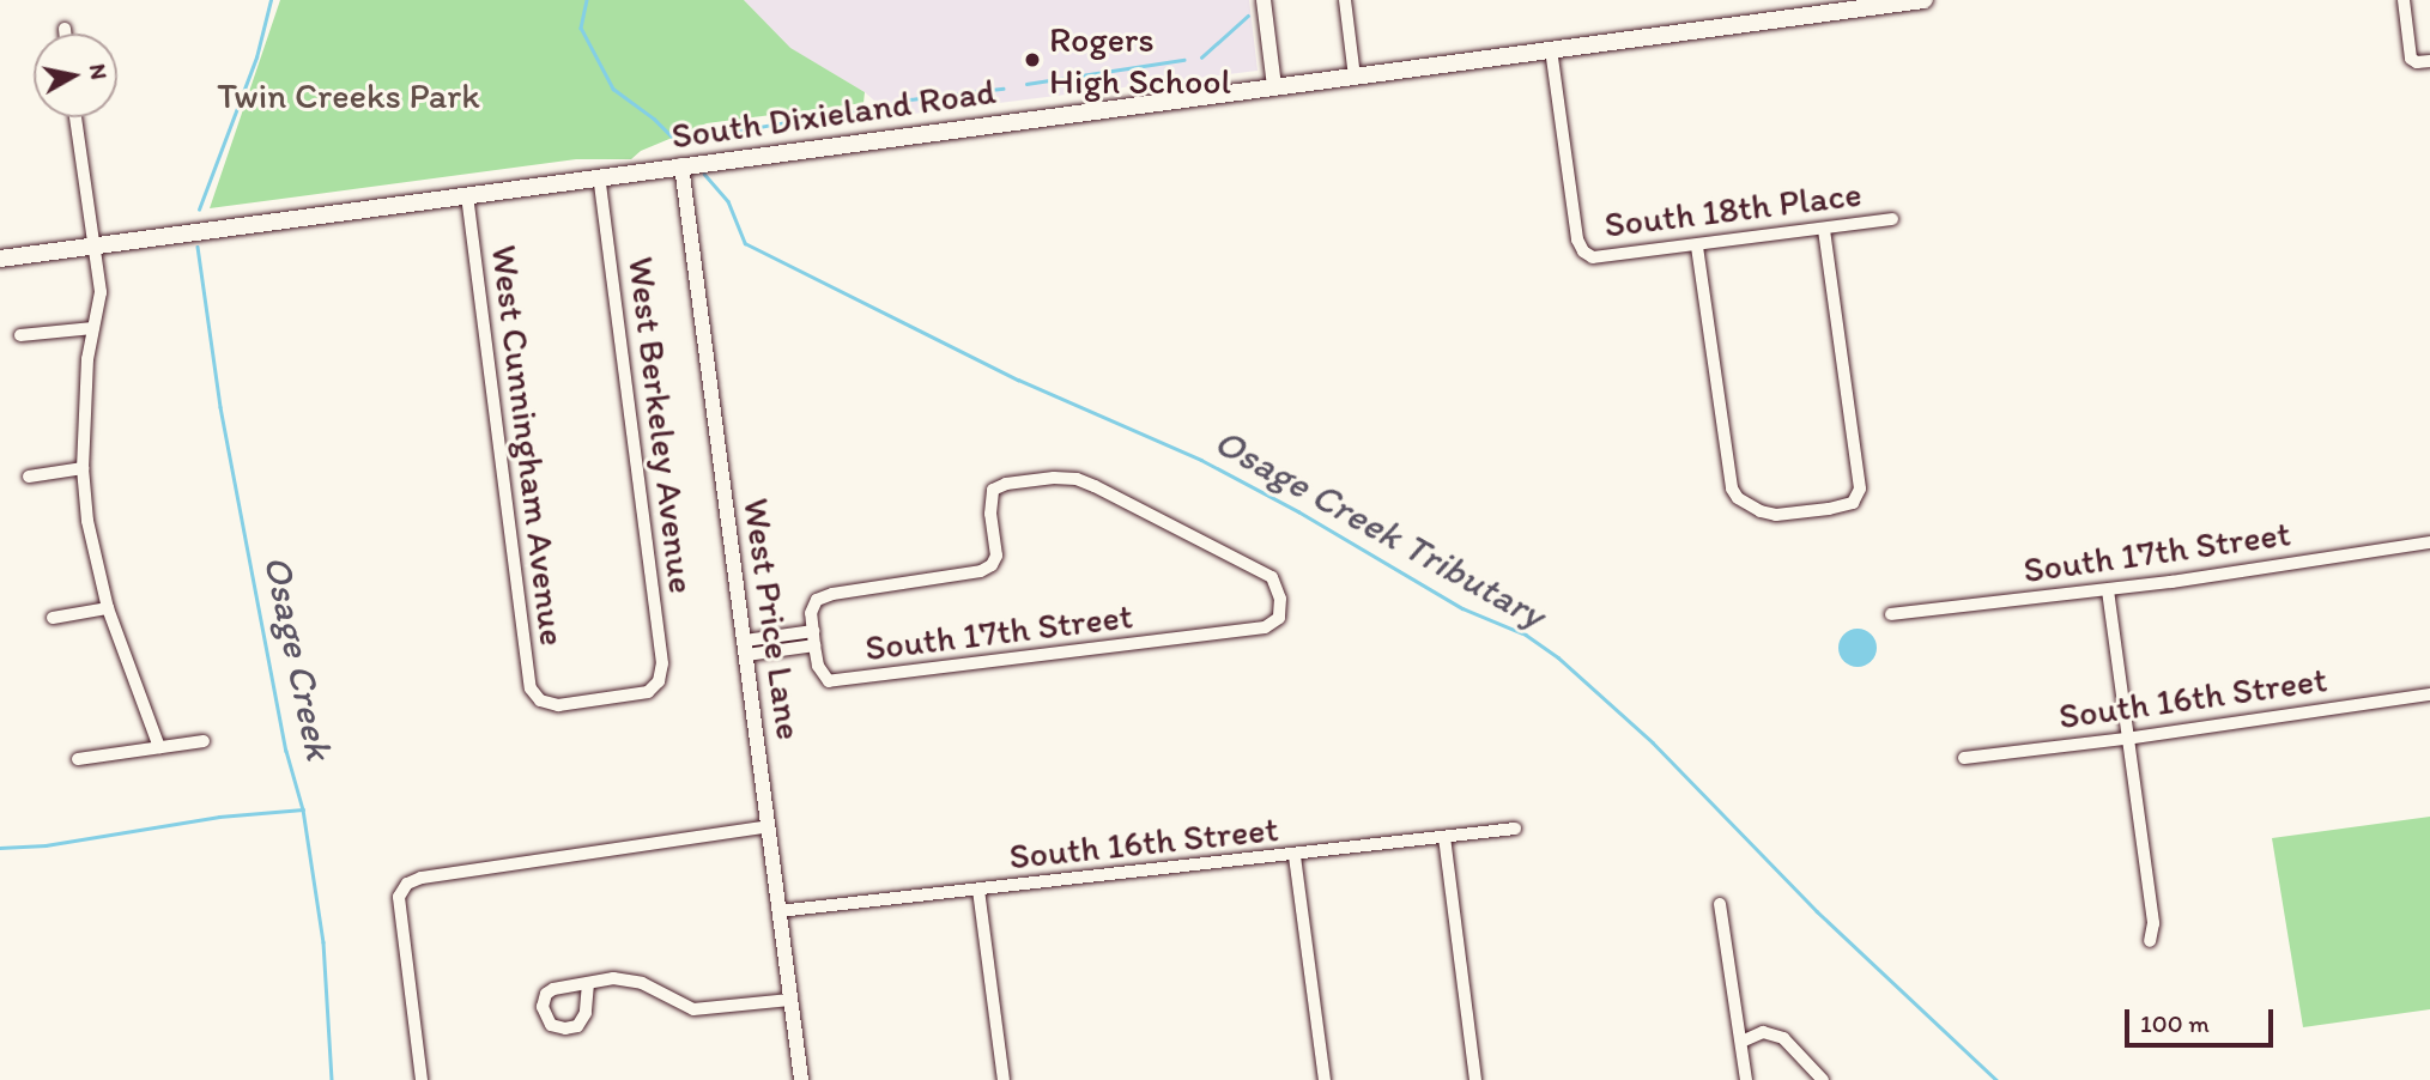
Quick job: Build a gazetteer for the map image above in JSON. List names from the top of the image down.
{
  "streets": {
    "main road": ["South Dixieland Road"],
    "street": [
      "South 18th Place",
      "West Berkeley Avenue",
      "West Cunningham Avenue",
      "South 17th Street",
      "West Price Lane",
      "South 16th Street"
    ]
  },
  "crossings": [
    ["South Dixieland Road", "South 18th Place"],
    ["South Dixieland Road", "West Berkeley Avenue"],
    ["South Dixieland Road", "West Cunningham Avenue"],
    ["South Dixieland Road", "West Price Lane"],
    ["West Berkeley Avenue", "West Cunningham Avenue"],
    ["South 17th Street", "West Price Lane"],
    ["West Price Lane", "South 16th Street"]
  ],
  "water": ["Osage Creek Tributary", "Osage Creek"],
  "parks": ["Twin Creeks Park"],
  "places": ["Rogers High School"],
  "scale_bar": "100 m",
  "north": "right"
}
